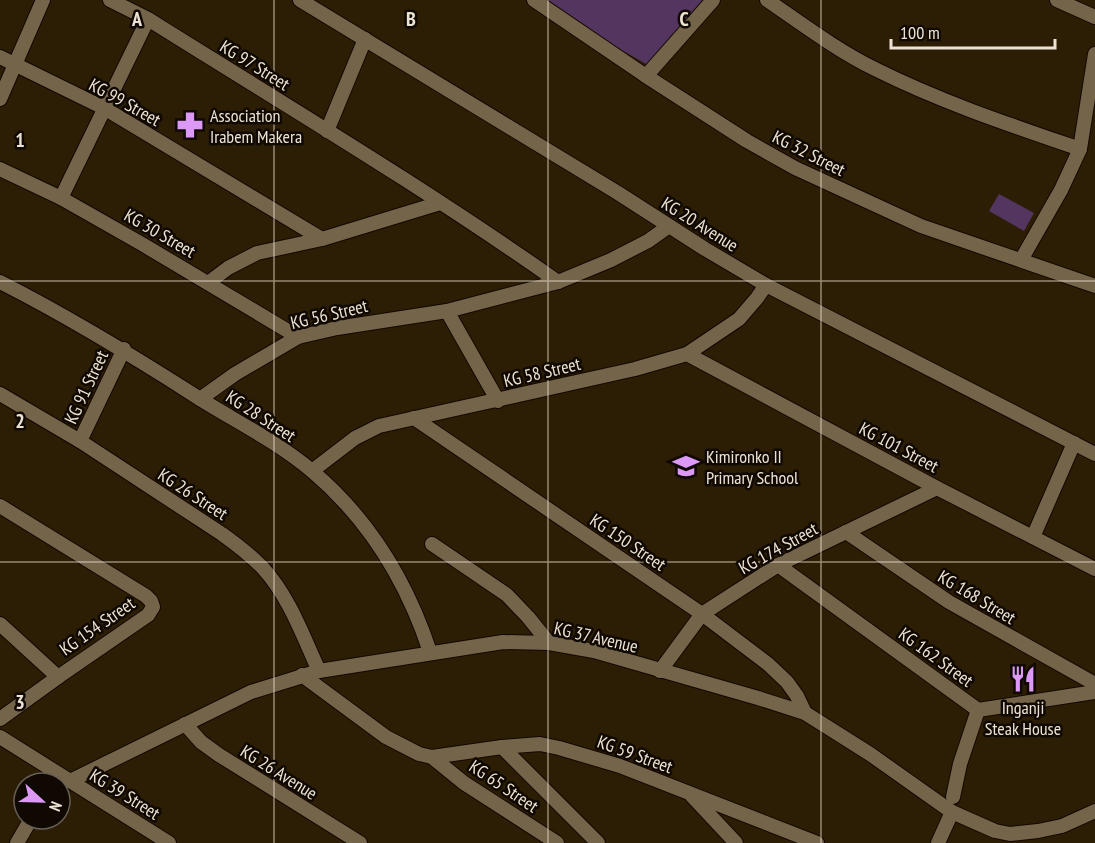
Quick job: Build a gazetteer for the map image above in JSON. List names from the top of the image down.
{
  "streets": {
    "street": [
      "KG 97 Street",
      "KG 99 Street",
      "KG 32 Street",
      "KG 20 Avenue",
      "KG 30 Street",
      "KG 56 Street",
      "KG 58 Street",
      "KG 91 Street",
      "KG 28 Street",
      "KG 101 Street",
      "KG 26 Street",
      "KG 150 Street",
      "KG 174 Street",
      "KG 168 Street",
      "KG 154 Street",
      "KG 37 Avenue",
      "KG 162 Street",
      "KG 59 Street",
      "KG 26 Avenue",
      "KG 65 Street",
      "KG 39 Street"
    ]
  },
  "crossings": [
    ["KG 97 Street", "KG 56 Street"],
    ["KG 20 Avenue", "KG 56 Street"],
    ["KG 20 Avenue", "KG 58 Street"],
    ["KG 30 Street", "KG 56 Street"],
    ["KG 56 Street", "KG 28 Street"],
    ["KG 58 Street", "KG 28 Street"],
    ["KG 58 Street", "KG 101 Street"],
    ["KG 58 Street", "KG 150 Street"],
    ["KG 91 Street", "KG 28 Street"],
    ["KG 91 Street", "KG 26 Street"],
    ["KG 28 Street", "KG 37 Avenue"],
    ["KG 101 Street", "KG 174 Street"],
    ["KG 26 Street", "KG 37 Avenue"],
    ["KG 150 Street", "KG 174 Street"],
    ["KG 150 Street", "KG 37 Avenue"],
    ["KG 174 Street", "KG 168 Street"],
    ["KG 174 Street", "KG 37 Avenue"],
    ["KG 174 Street", "KG 162 Street"],
    ["KG 37 Avenue", "KG 26 Avenue"],
    ["KG 59 Street", "KG 65 Street"]
  ],
  "places": {
    "pharmacy": ["Association Irabem Makera"],
    "school or university": ["Kimironko II Primary School"],
    "restaurant": ["Inganji Steak House"]
  },
  "scale_bar": "100 m",
  "north": "right",
  "grid": {
    "columns": ["A", "B", "C"],
    "rows": ["1", "2", "3"]
  }
}
